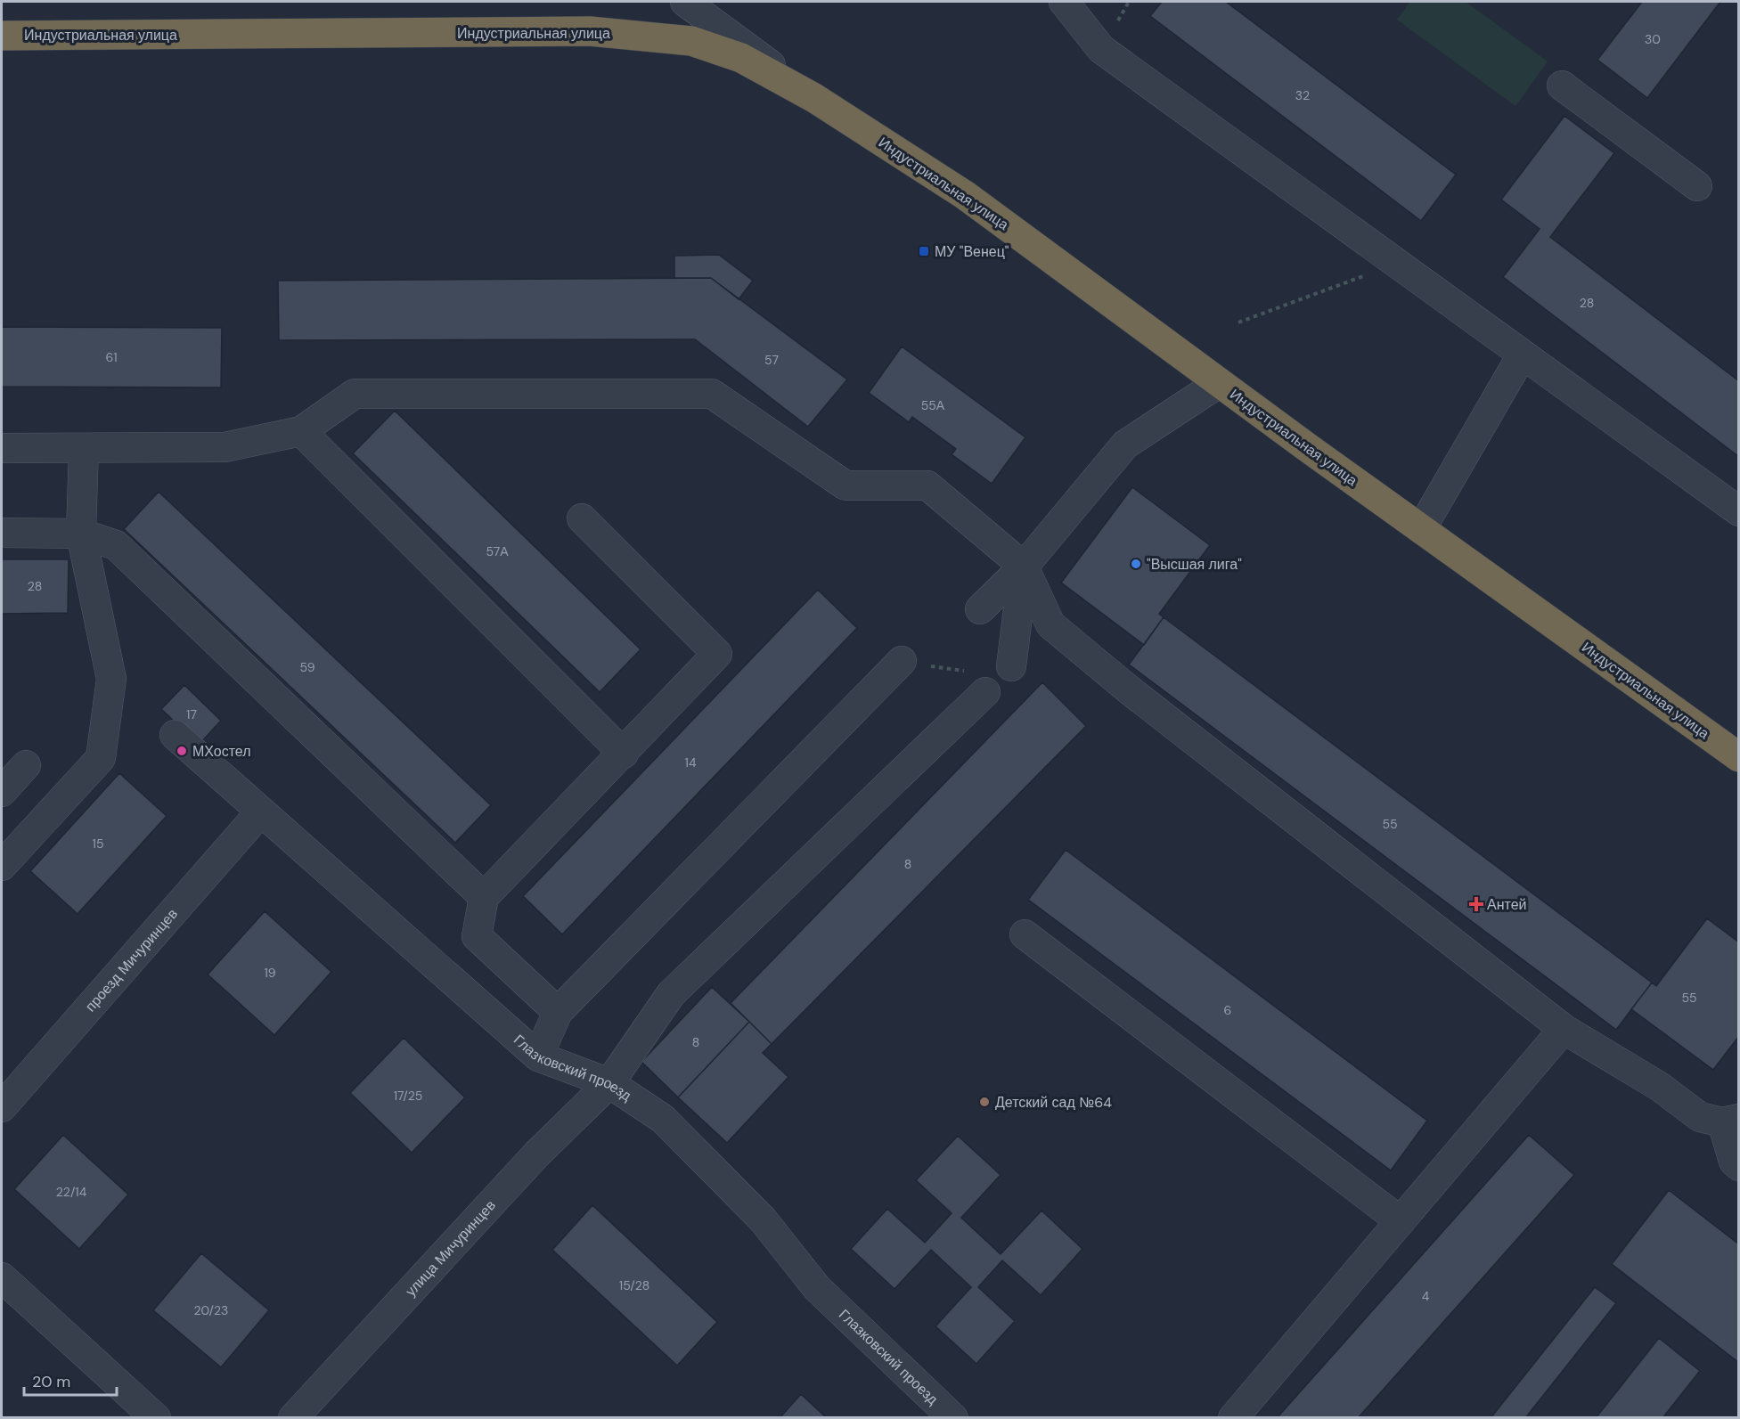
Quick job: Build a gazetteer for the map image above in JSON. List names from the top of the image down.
{
  "streets": {
    "highway": ["Индустриальная улица"],
    "street": ["проезд Мичуринцев", "Глазковский проезд", "улица Мичуринцев"]
  },
  "crossings": [
    ["проезд Мичуринцев", "Глазковский проезд"],
    ["Глазковский проезд", "улица Мичуринцев"]
  ],
  "places": {
    "transit": ["МУ \"Венец\""],
    "other": ["\"Высшая лига\"", "МХостел", "Детский сад №64"],
    "health": ["Антей"]
  },
  "house_numbers": [
    "30",
    "32",
    "28",
    "61",
    "57",
    "55А",
    "57А",
    "28",
    "59",
    "17",
    "14",
    "55",
    "15",
    "8",
    "19",
    "55",
    "6",
    "8",
    "17/25",
    "22/14",
    "15/28",
    "4",
    "20/23"
  ],
  "scale_bar": "20 m"
}
